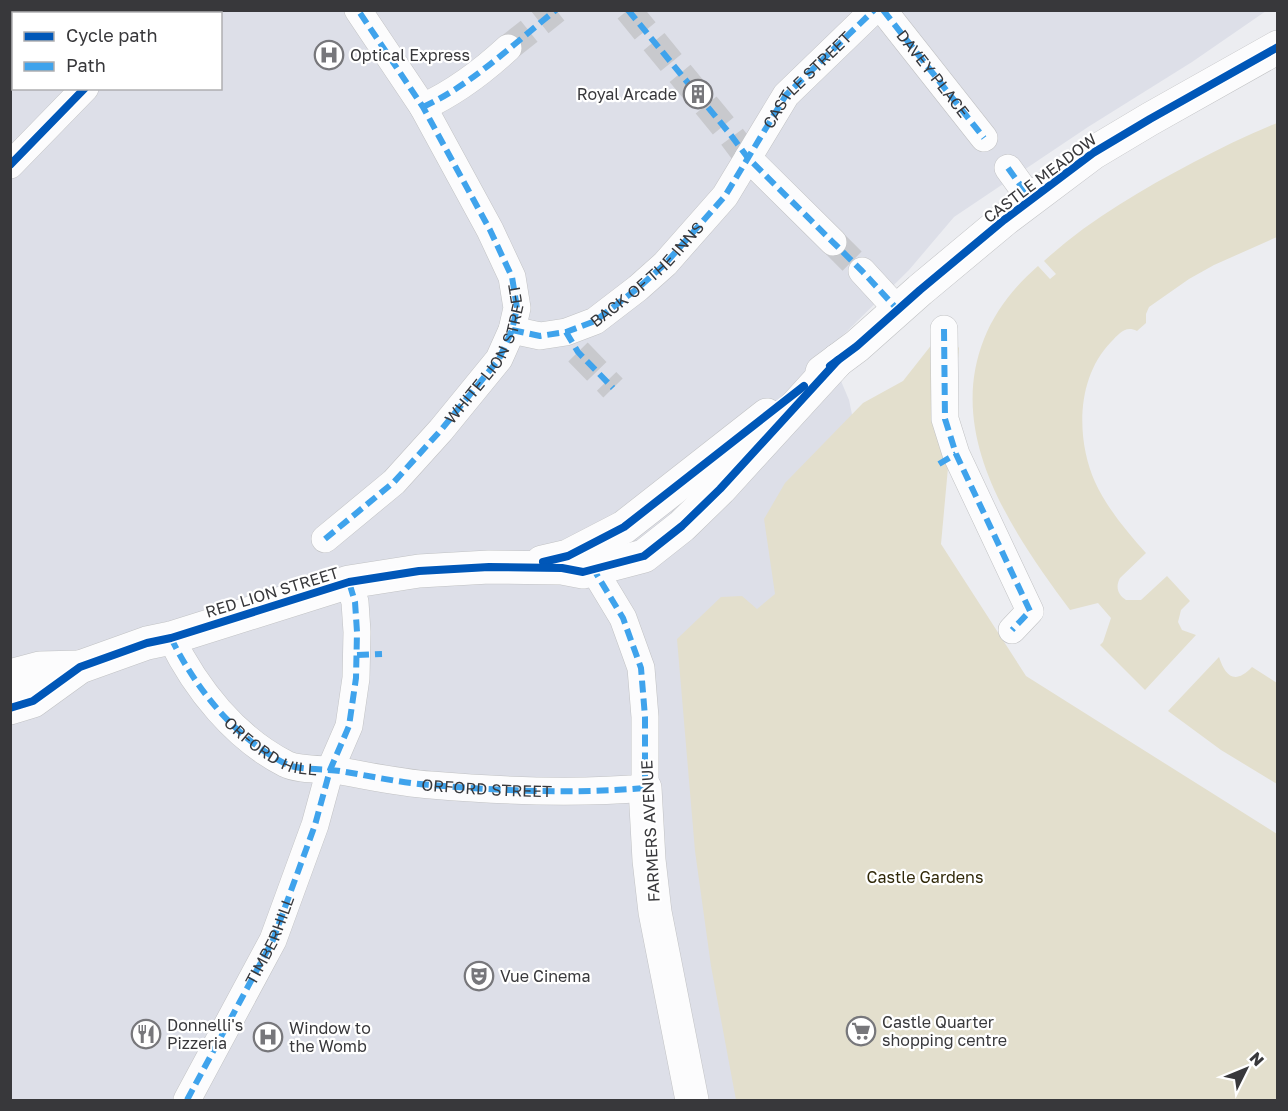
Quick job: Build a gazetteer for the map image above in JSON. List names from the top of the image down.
{
  "streets": {
    "street": [
      "DAVEY PLACE",
      "CASTLE STREET",
      "CASTLE MEADOW",
      "BACK OF THE INNS",
      "WHITE LION STREET",
      "RED LION STREET",
      "ORFORD HILL",
      "ORFORD STREET",
      "FARMERS AVENUE",
      "TIMBERHILL"
    ]
  },
  "crossings": [
    ["CASTLE STREET", "BACK OF THE INNS"],
    ["CASTLE MEADOW", "RED LION STREET"],
    ["CASTLE MEADOW", "FARMERS AVENUE"],
    ["BACK OF THE INNS", "WHITE LION STREET"],
    ["RED LION STREET", "ORFORD HILL"],
    ["RED LION STREET", "FARMERS AVENUE"],
    ["ORFORD HILL", "ORFORD STREET"],
    ["ORFORD HILL", "TIMBERHILL"],
    ["ORFORD STREET", "FARMERS AVENUE"],
    ["ORFORD STREET", "TIMBERHILL"]
  ],
  "parks": ["Castle Gardens"],
  "places": {
    "hospital": ["Optical Express", "Window to the Womb"],
    "building": ["Royal Arcade"],
    "theatre": ["Vue Cinema"],
    "supermarket": ["Castle Quarter shopping centre"],
    "restaurant": ["Donnelli's Pizzeria"]
  },
  "legend": ["Cycle path", "Path"],
  "north": "top right"
}
